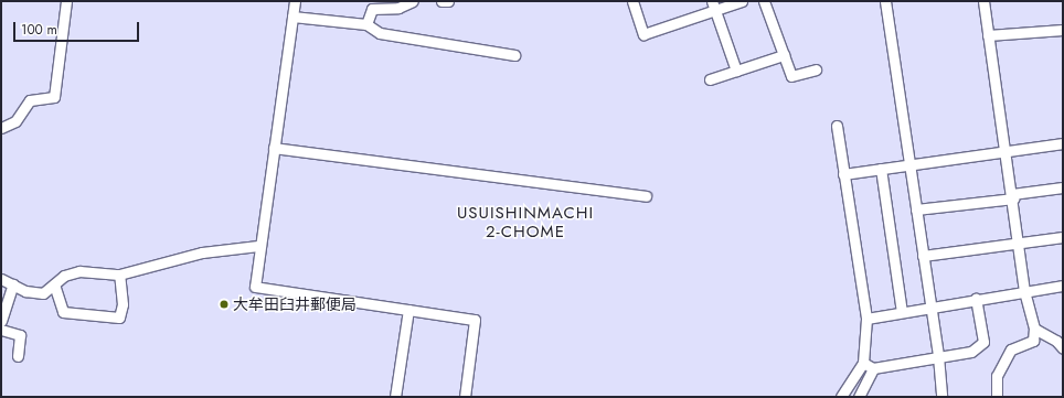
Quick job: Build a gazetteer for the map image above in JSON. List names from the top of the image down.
{
  "districts": ["USUISHINMACHI 2-CHOME"],
  "places": ["大牟田臼井郵便局"],
  "scale_bar": "100 m"
}
